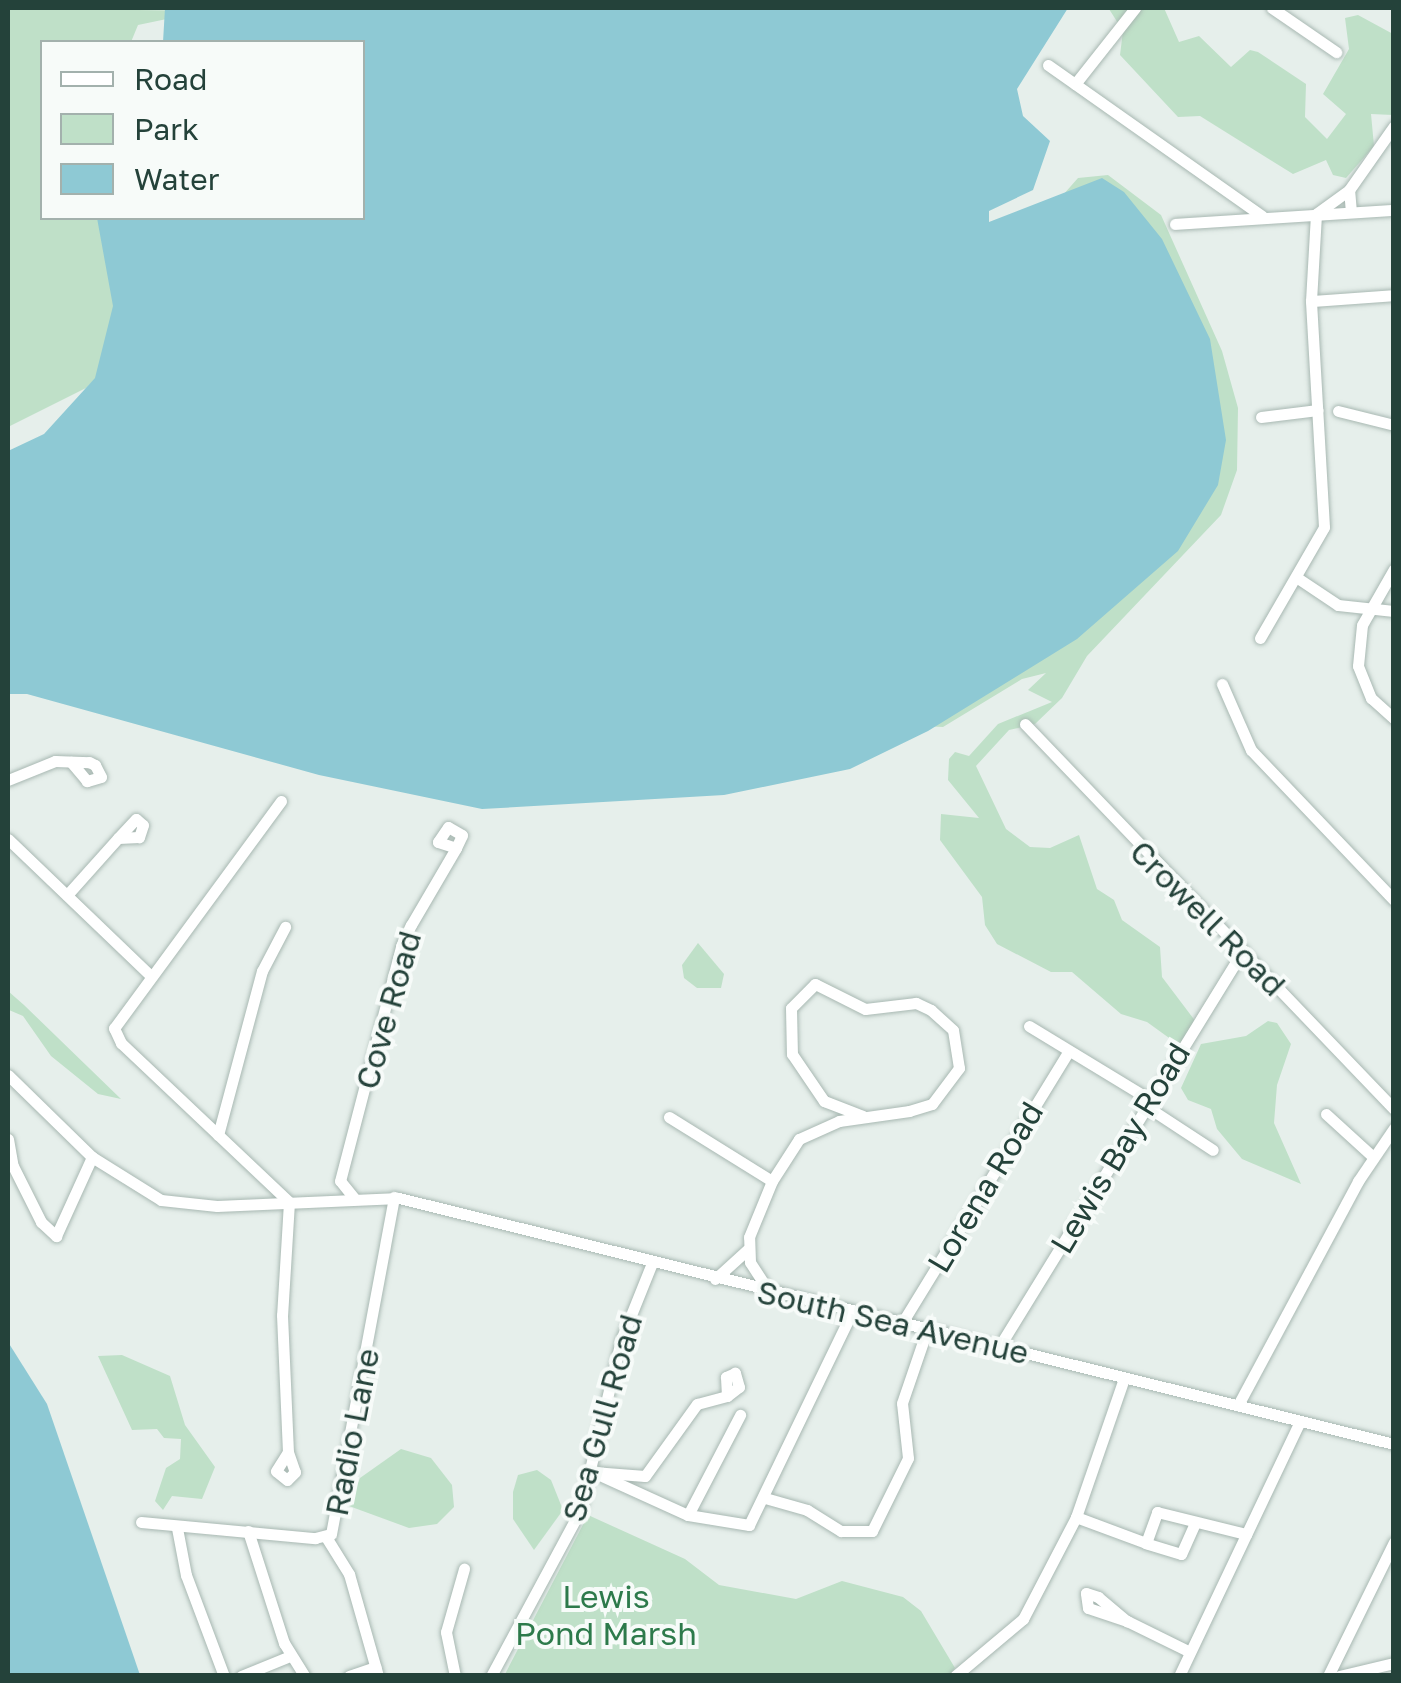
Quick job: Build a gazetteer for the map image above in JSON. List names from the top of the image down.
{
  "streets": {
    "street": [
      "Crowell Road",
      "Cove Road",
      "Lewis Bay Road",
      "Lorena Road",
      "South Sea Avenue",
      "Sea Gull Road",
      "Radio Lane"
    ]
  },
  "crossings": [
    ["Crowell Road", "Lewis Bay Road"],
    ["Cove Road", "South Sea Avenue"],
    ["Lewis Bay Road", "South Sea Avenue"],
    ["Lorena Road", "South Sea Avenue"],
    ["South Sea Avenue", "Sea Gull Road"],
    ["South Sea Avenue", "Radio Lane"]
  ],
  "parks": ["Lewis Pond Marsh"],
  "legend": ["Road", "Park", "Water"]
}
